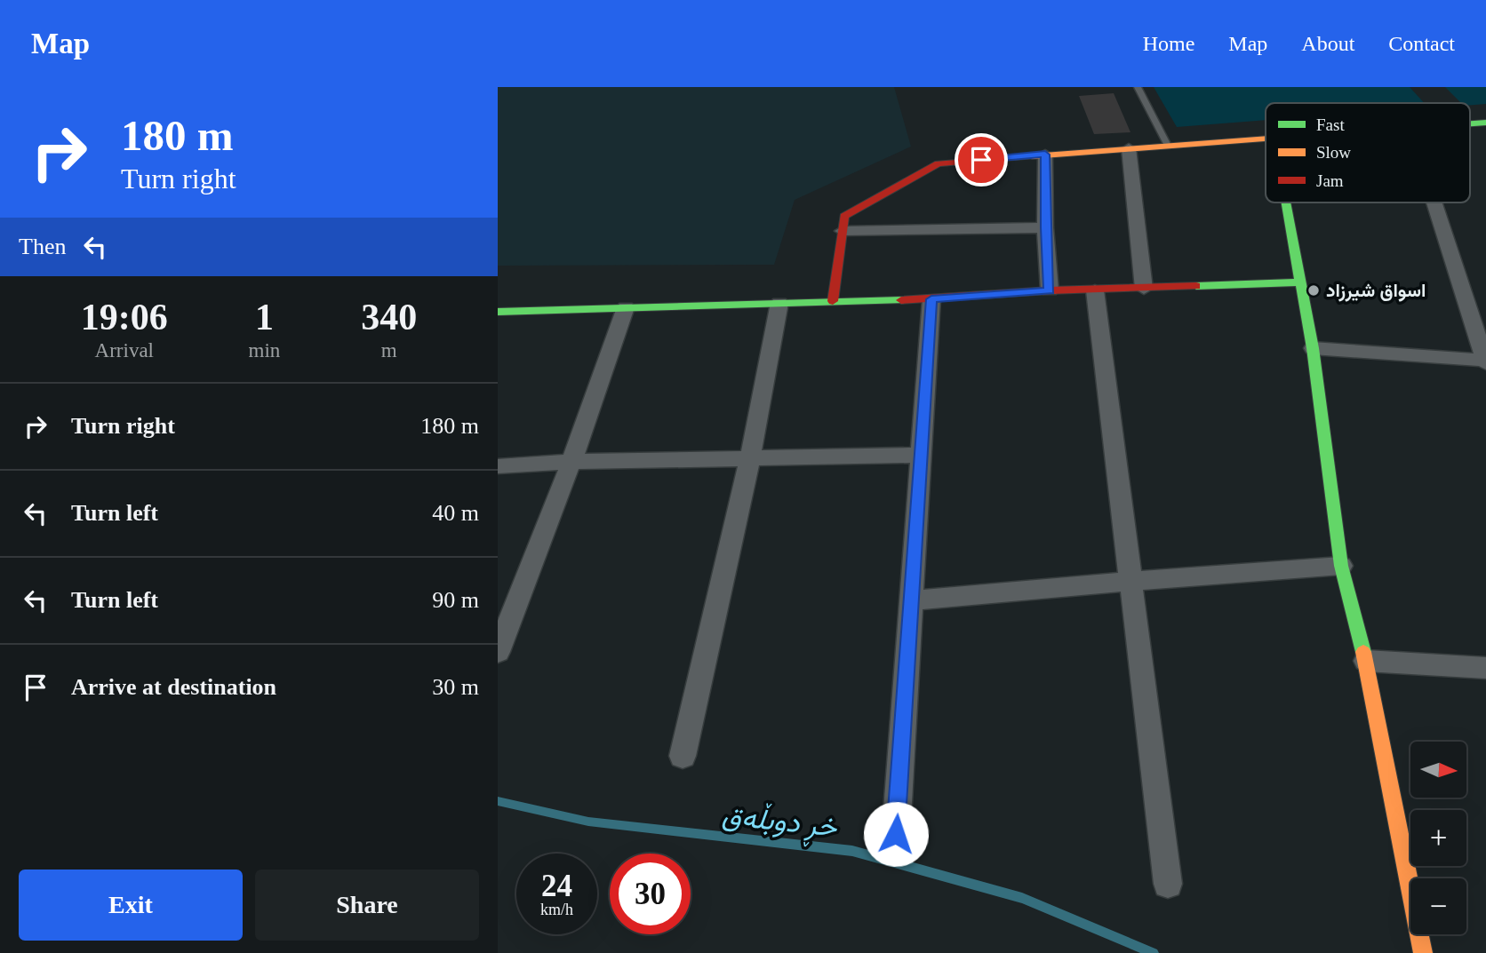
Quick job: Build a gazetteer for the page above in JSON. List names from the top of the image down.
{
  "water": ["خڕ دوبڵەق"],
  "places": ["اسواق شيرزاد"],
  "legend": ["Fast", "Slow", "Jam"],
  "north": "right",
  "page": {
    "header": "Map",
    "nav": [
      "Home",
      "Map",
      "About",
      "Contact"
    ],
    "turn": ["180 m", "Turn right"],
    "then": "Then",
    "eta": [
      "19:06",
      "Arrival",
      "1",
      "min",
      "340",
      "m"
    ],
    "list": [
      {
        "name": "Turn right",
        "value": "180 m"
      },
      {
        "name": "Turn left",
        "value": "40 m"
      },
      {
        "name": "Turn left",
        "value": "90 m"
      },
      {
        "name": "Arrive at destination",
        "value": "30 m"
      }
    ],
    "map_buttons": ["+", "−"],
    "speed": "24 km/h",
    "limit": "30",
    "buttons": ["Exit", "Share"]
  }
}
